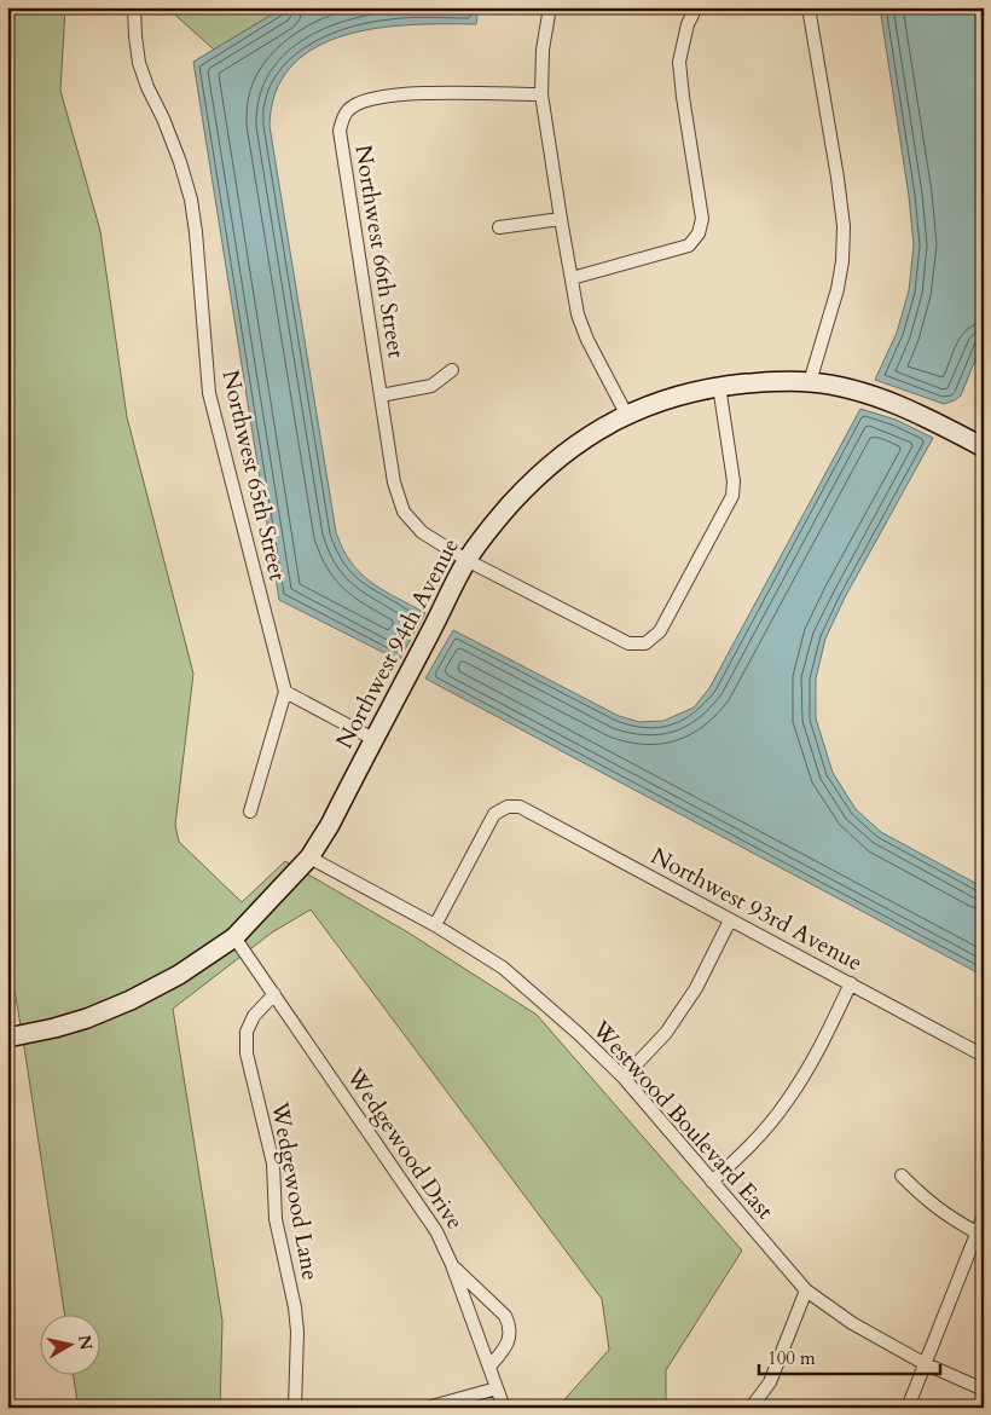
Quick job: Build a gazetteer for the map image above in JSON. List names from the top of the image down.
{
  "streets": {
    "street": [
      "Northwest 66th Street",
      "Northwest 65th Street",
      "Northwest 94th Avenue",
      "Northwest 93rd Avenue",
      "Westwood Boulevard East",
      "Wedgewood Drive",
      "Wedgewood Lane"
    ]
  },
  "crossings": [
    ["Northwest 66th Street", "Northwest 94th Avenue"],
    ["Northwest 94th Avenue", "Westwood Boulevard East"],
    ["Northwest 94th Avenue", "Wedgewood Drive"],
    ["Northwest 93rd Avenue", "Westwood Boulevard East"],
    ["Wedgewood Drive", "Wedgewood Lane"]
  ],
  "scale_bar": "100 m",
  "north": "right"
}
